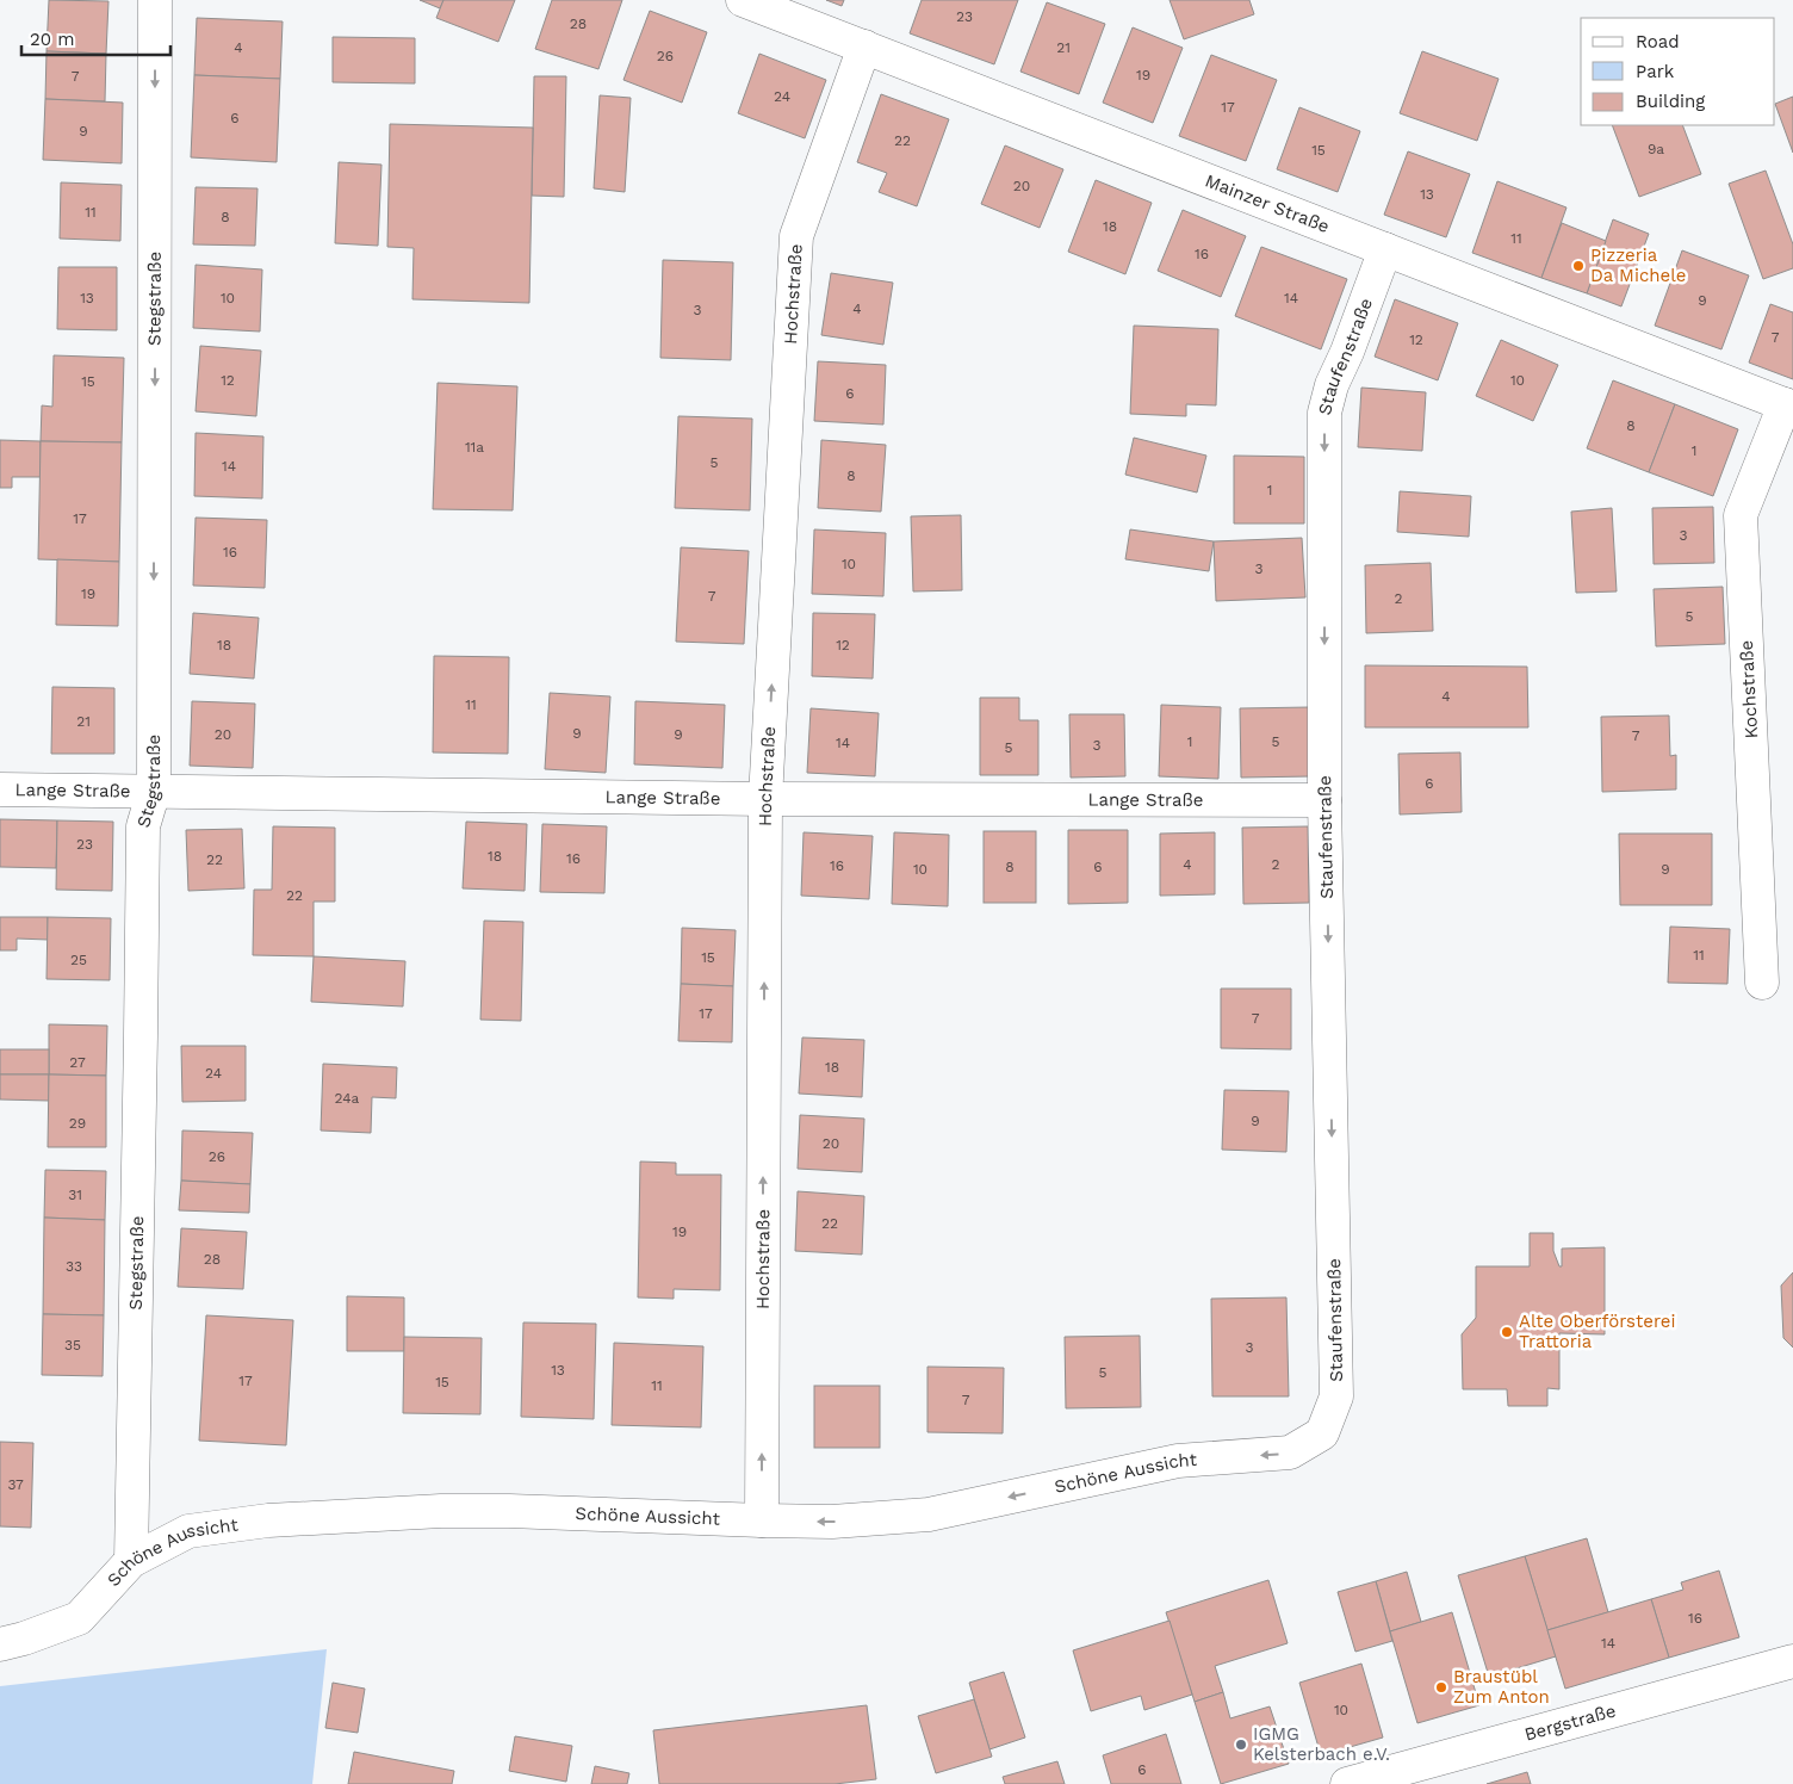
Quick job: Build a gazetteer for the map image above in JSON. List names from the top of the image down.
{
  "streets": {
    "street": [
      "Mainzer Straße",
      "Hochstraße",
      "Stegstraße",
      "Staufenstraße",
      "Kochstraße",
      "Lange Straße",
      "Schöne Aussicht",
      "Bergstraße"
    ]
  },
  "crossings": [
    ["Mainzer Straße", "Hochstraße"],
    ["Mainzer Straße", "Staufenstraße"],
    ["Mainzer Straße", "Kochstraße"],
    ["Hochstraße", "Lange Straße"],
    ["Hochstraße", "Schöne Aussicht"],
    ["Stegstraße", "Lange Straße"],
    ["Stegstraße", "Schöne Aussicht"],
    ["Staufenstraße", "Lange Straße"],
    ["Staufenstraße", "Schöne Aussicht"]
  ],
  "one_way": [
    "Hochstraße",
    "Stegstraße",
    "Staufenstraße",
    "Schöne Aussicht"
  ],
  "places": [
    "Pizzeria Da Michele",
    "Alte Oberförsterei Trattoria",
    "Braustübl Zum Anton",
    "IGMG Kelsterbach e.V."
  ],
  "house_numbers": [
    "23",
    "28",
    "4",
    "21",
    "26",
    "19",
    "7",
    "24",
    "17",
    "6",
    "9",
    "22",
    "9a",
    "15",
    "20",
    "13",
    "11",
    "8",
    "18",
    "11",
    "16",
    "13",
    "10",
    "14",
    "9",
    "4",
    "3",
    "7",
    "12",
    "12",
    "10",
    "15",
    "6",
    "8",
    "11a",
    "1",
    "5",
    "14",
    "8",
    "1",
    "17",
    "3",
    "16",
    "10",
    "3",
    "19",
    "7",
    "2",
    "5",
    "18",
    "12",
    "4",
    "11",
    "21",
    "9",
    "20",
    "9",
    "7",
    "1",
    "5",
    "14",
    "3",
    "5",
    "6",
    "23",
    "18",
    "16",
    "22",
    "4",
    "2",
    "16",
    "8",
    "6",
    "10",
    "9",
    "22",
    "11",
    "15",
    "25",
    "17",
    "7",
    "27",
    "18",
    "24",
    "24a",
    "9",
    "29",
    "20",
    "26",
    "31",
    "22",
    "19",
    "28",
    "33",
    "35",
    "3",
    "13",
    "5",
    "17",
    "15",
    "11",
    "7",
    "37",
    "16",
    "14",
    "10",
    "6"
  ],
  "legend": ["Road", "Park", "Building"],
  "scale_bar": "20 m"
}
